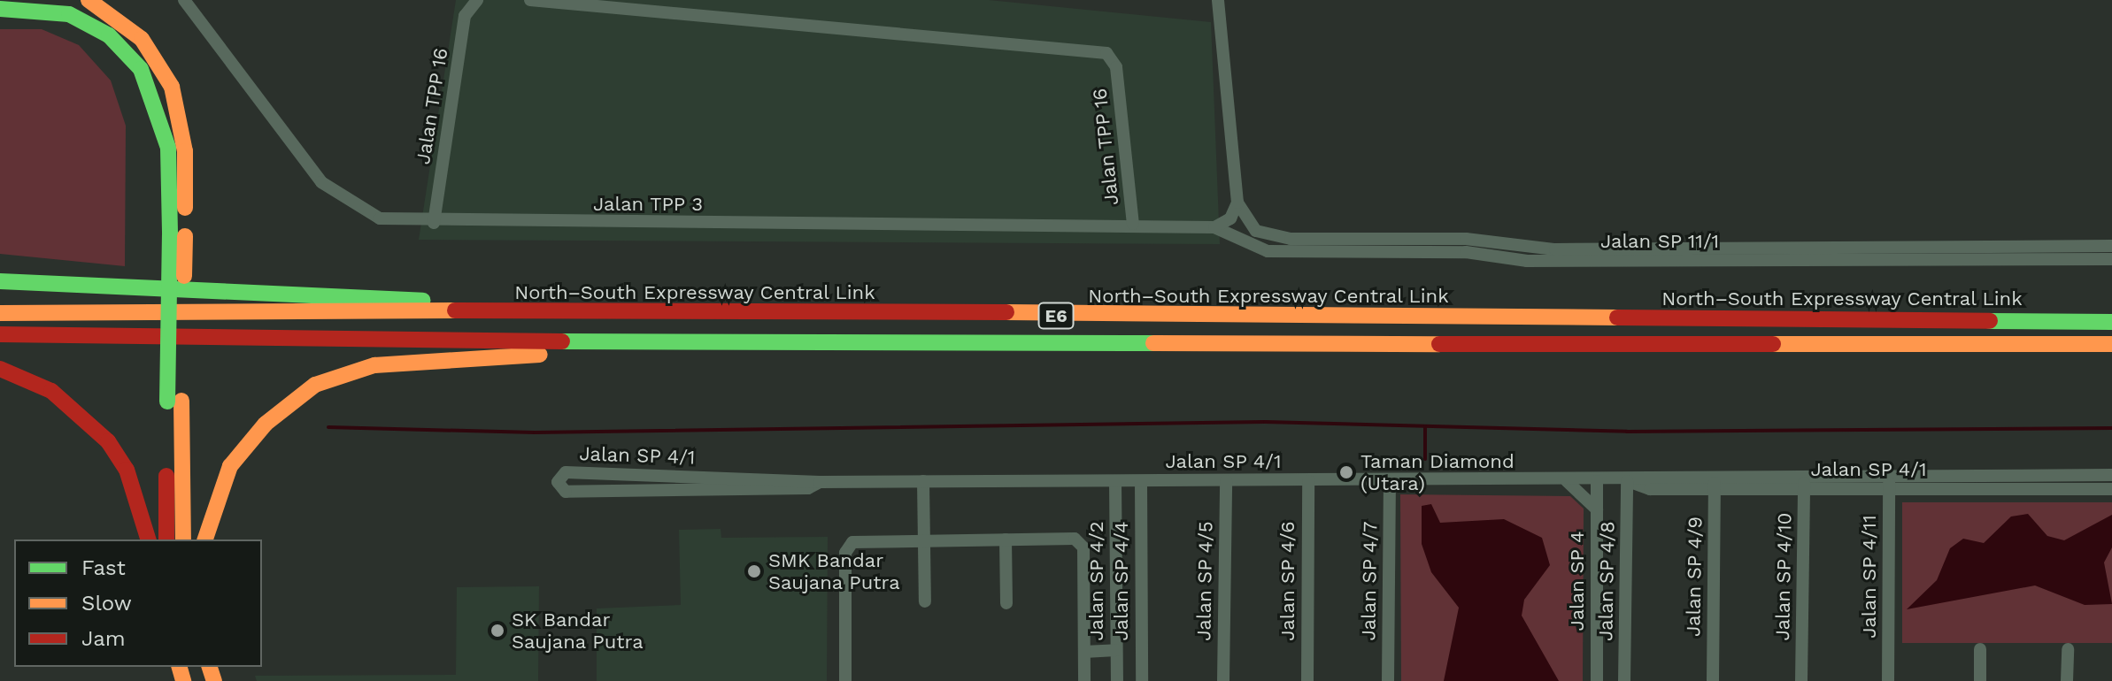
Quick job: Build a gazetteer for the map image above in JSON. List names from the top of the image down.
{
  "streets": {
    "highway": ["North–South Expressway Central Link", "E6"],
    "street": [
      "Jalan TPP 16",
      "Jalan TPP 3",
      "Jalan SP 11/1",
      "Jalan SP 4/1",
      "Jalan SP 4/9",
      "Jalan SP 4/10",
      "Jalan SP 4/11",
      "Jalan SP 4/2",
      "Jalan SP 4/4",
      "Jalan SP 4/5",
      "Jalan SP 4/6",
      "Jalan SP 4/7",
      "Jalan SP 4",
      "Jalan SP 4/8"
    ]
  },
  "crossings": [
    ["Jalan TPP 16", "Jalan TPP 3"],
    ["Jalan TPP 3", "Jalan SP 11/1"],
    ["Jalan SP 4/1", "Jalan SP 4/9"],
    ["Jalan SP 4/1", "Jalan SP 4/10"],
    ["Jalan SP 4/1", "Jalan SP 4/11"],
    ["Jalan SP 4/1", "Jalan SP 4/2"],
    ["Jalan SP 4/1", "Jalan SP 4/4"],
    ["Jalan SP 4/1", "Jalan SP 4/5"],
    ["Jalan SP 4/1", "Jalan SP 4/6"],
    ["Jalan SP 4/1", "Jalan SP 4/7"],
    ["Jalan SP 4/1", "Jalan SP 4"],
    ["Jalan SP 4/1", "Jalan SP 4/8"]
  ],
  "places": ["Taman Diamond (Utara)", "SMK Bandar Saujana Putra", "SK Bandar Saujana Putra"],
  "legend": ["Fast", "Slow", "Jam"]
}
